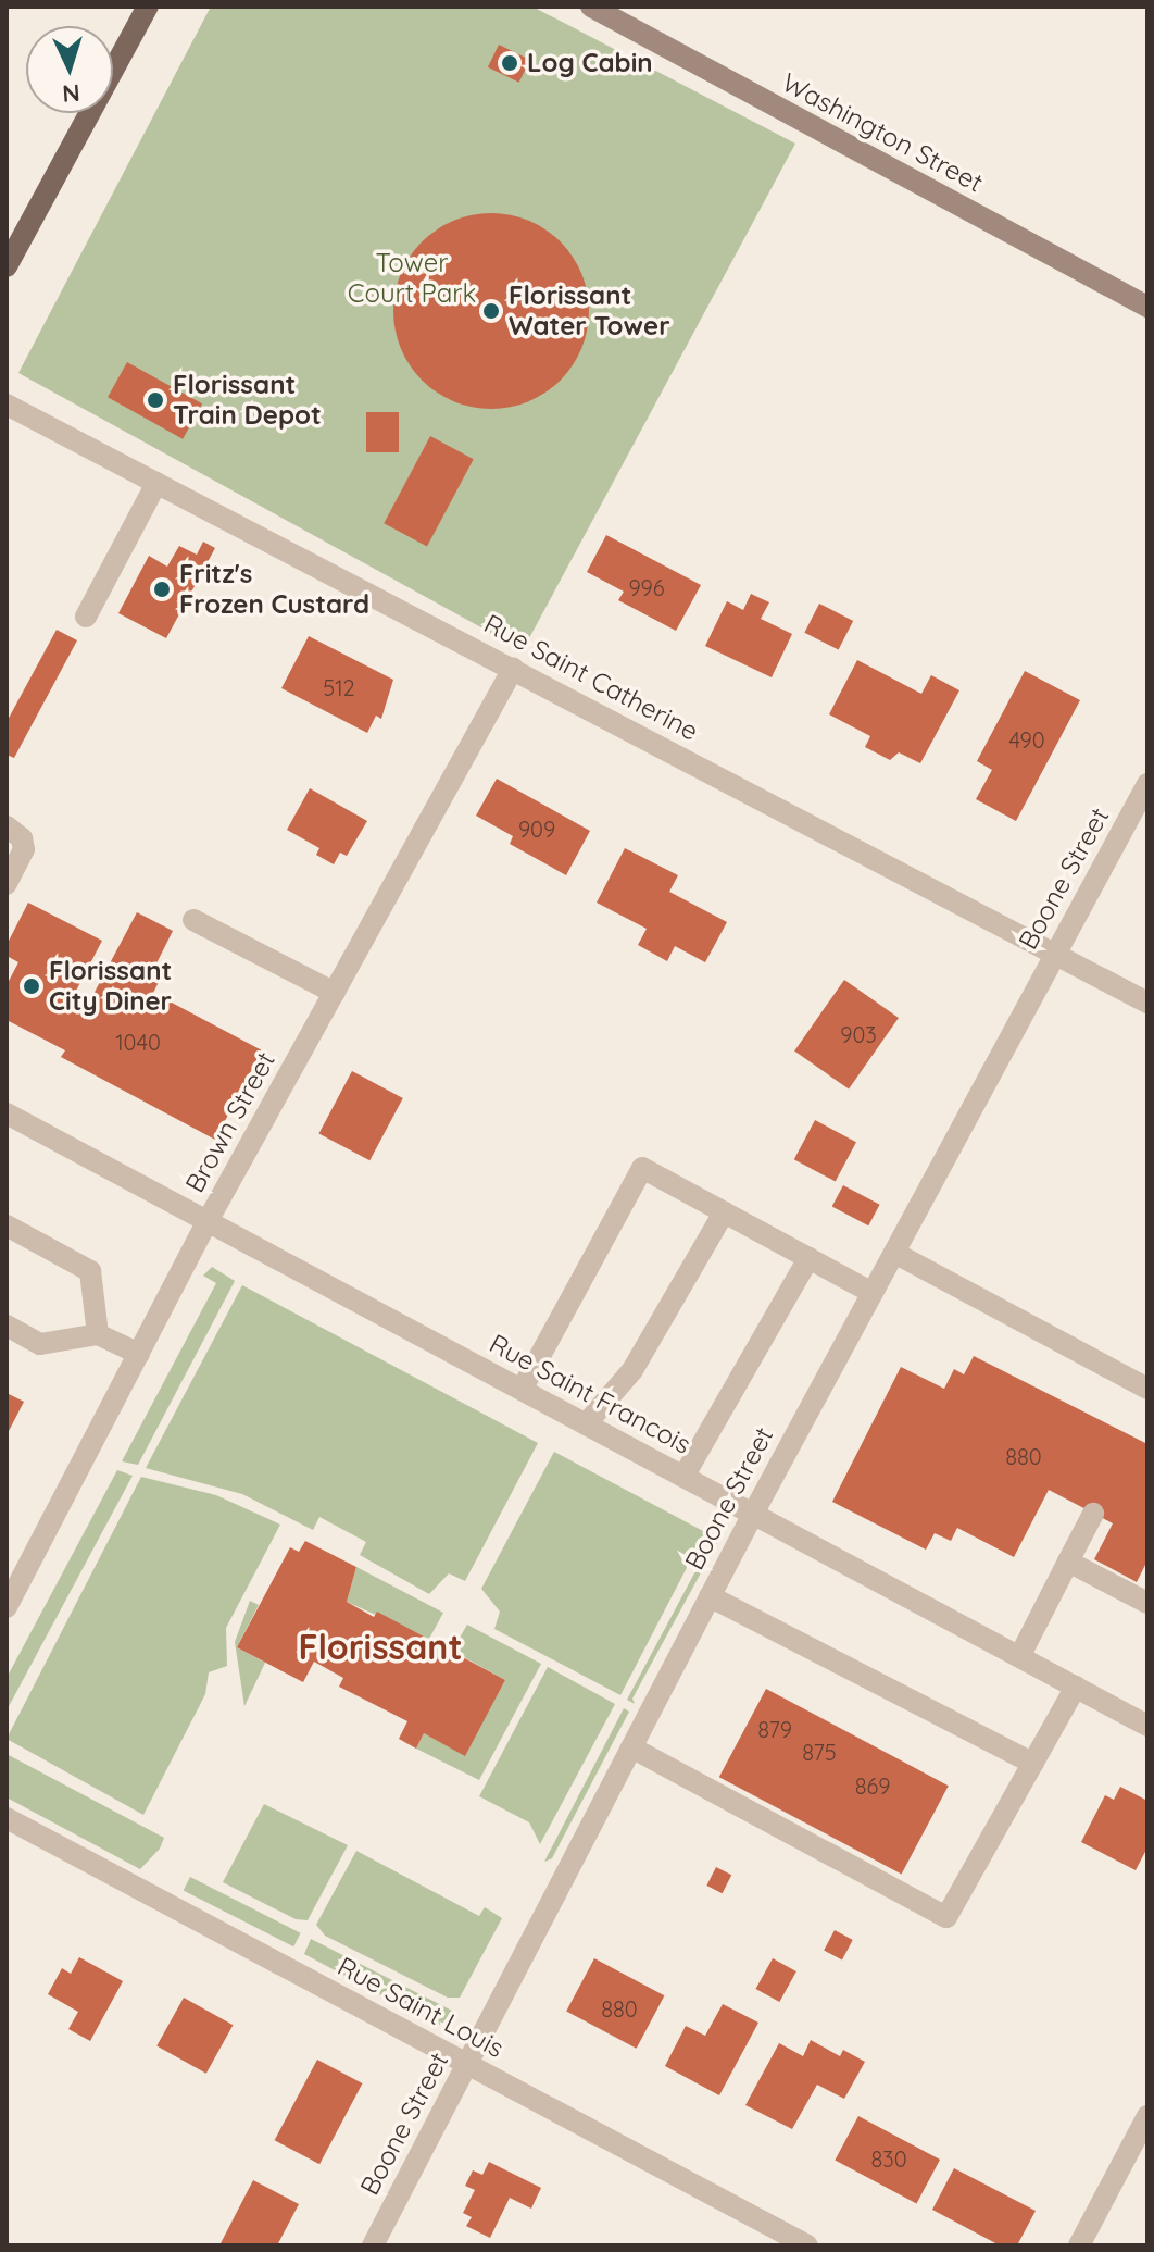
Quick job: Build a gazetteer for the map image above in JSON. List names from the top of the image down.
{
  "streets": {
    "main road": ["Washington Street"],
    "street": [
      "Rue Saint Catherine",
      "Boone Street",
      "Brown Street",
      "Rue Saint Francois",
      "Rue Saint Louis"
    ]
  },
  "crossings": [
    ["Rue Saint Catherine", "Boone Street"],
    ["Rue Saint Catherine", "Brown Street"],
    ["Boone Street", "Rue Saint Francois"],
    ["Boone Street", "Rue Saint Louis"],
    ["Brown Street", "Rue Saint Francois"]
  ],
  "districts": ["Florissant"],
  "parks": ["Tower Court Park"],
  "places": [
    "Log Cabin",
    "Florissant Water Tower",
    "Florissant Train Depot",
    "Fritz's Frozen Custard",
    "Florissant City Diner"
  ],
  "house_numbers": [
    "996",
    "512",
    "490",
    "909",
    "903",
    "1040",
    "880",
    "879",
    "875",
    "869",
    "880",
    "830"
  ],
  "north": "bottom"
}
